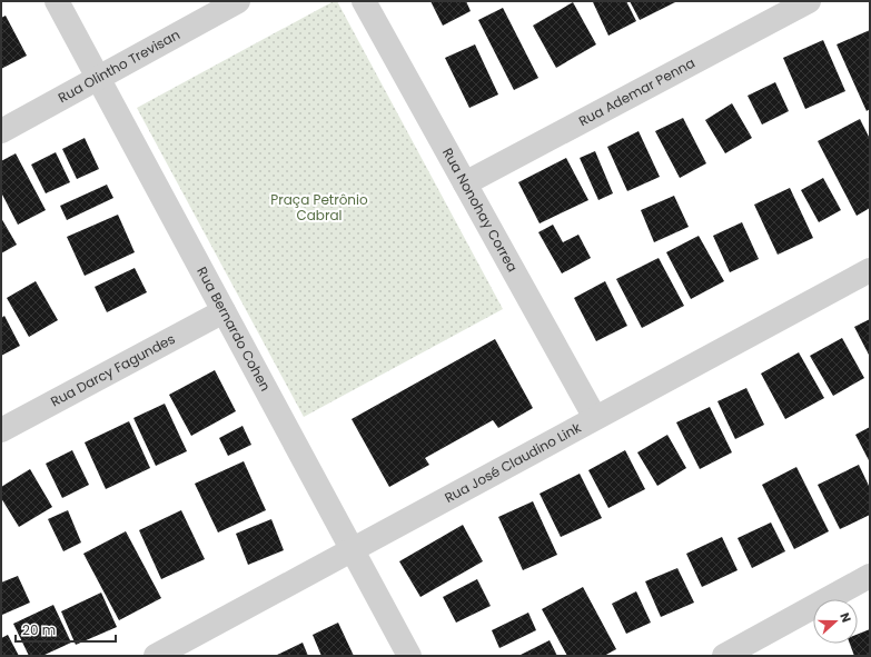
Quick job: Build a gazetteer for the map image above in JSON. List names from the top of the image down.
{
  "streets": {
    "street": [
      "Rua Olintho Trevisan",
      "Rua Ademar Penna",
      "Rua Nonohay Correa",
      "Rua Bernardo Cohen",
      "Rua Darcy Fagundes",
      "Rua José Claudino Link"
    ]
  },
  "crossings": [
    ["Rua Olintho Trevisan", "Rua Bernardo Cohen"],
    ["Rua Ademar Penna", "Rua Nonohay Correa"],
    ["Rua Nonohay Correa", "Rua José Claudino Link"],
    ["Rua Bernardo Cohen", "Rua Darcy Fagundes"],
    ["Rua Bernardo Cohen", "Rua José Claudino Link"]
  ],
  "parks": ["Praça Petrônio Cabral"],
  "scale_bar": "20 m",
  "north": "right"
}
